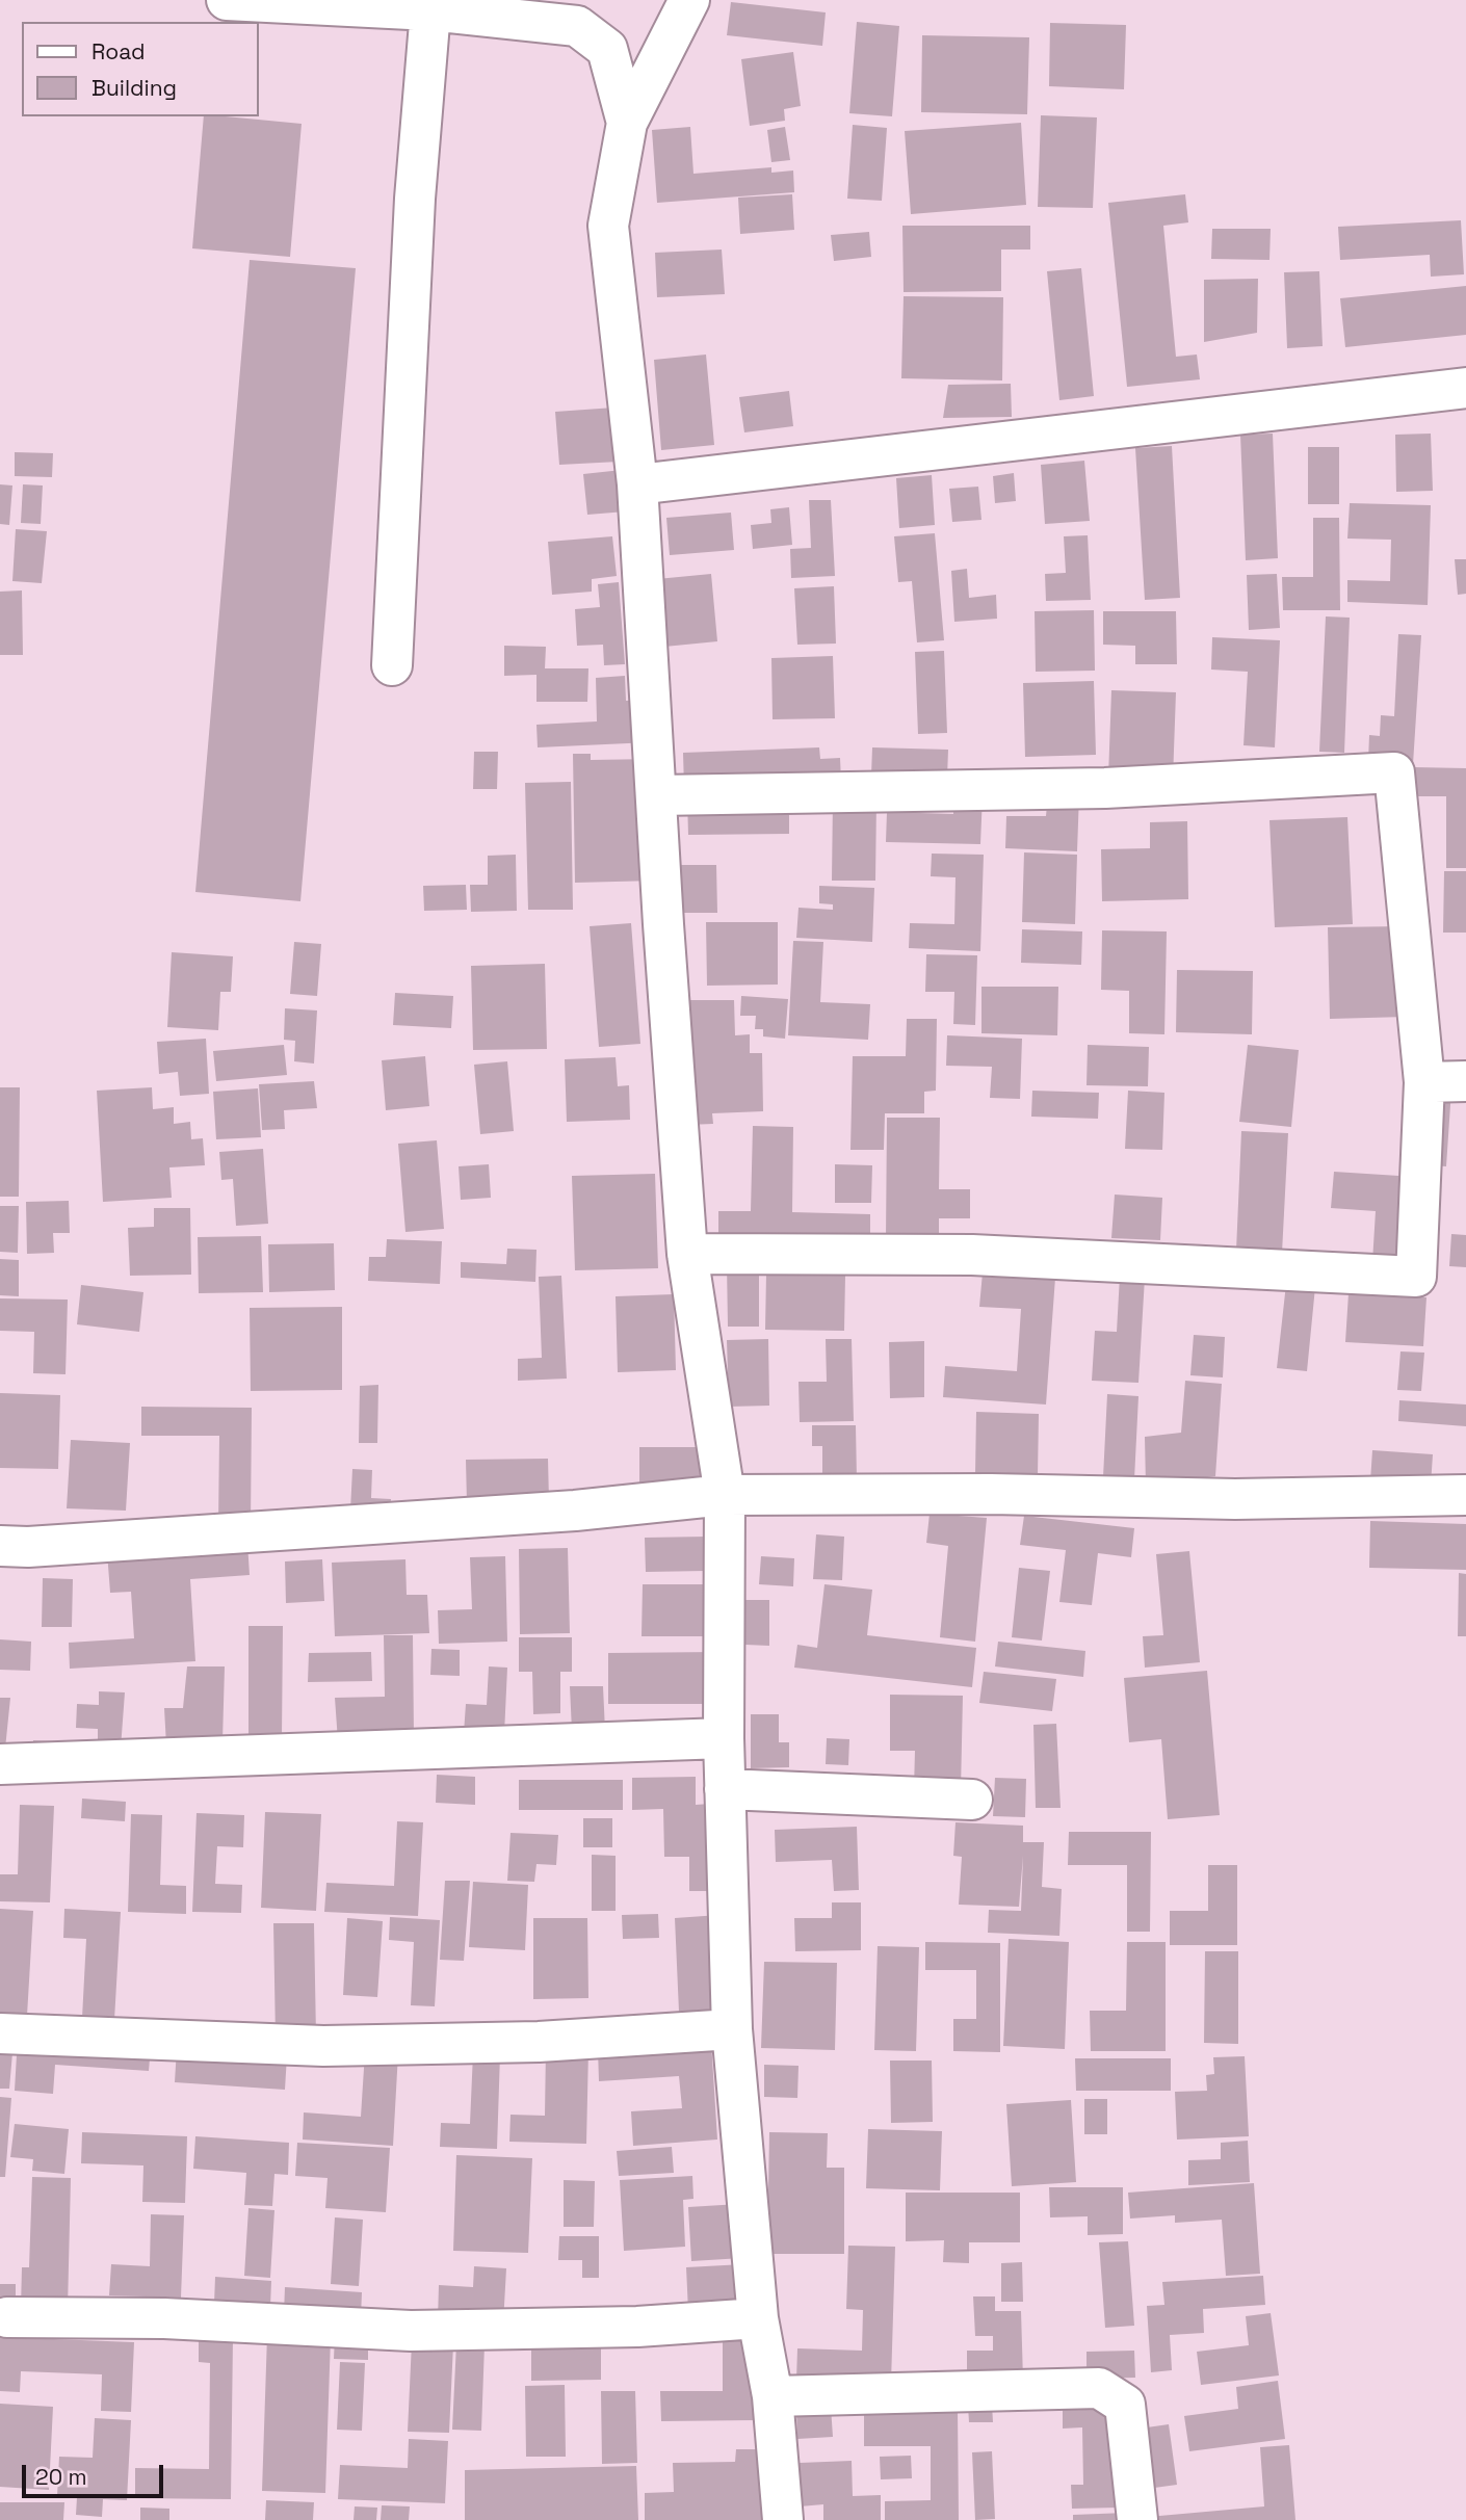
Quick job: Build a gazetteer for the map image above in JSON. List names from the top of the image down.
{
  "legend": ["Road", "Building"],
  "scale_bar": "20 m"
}
